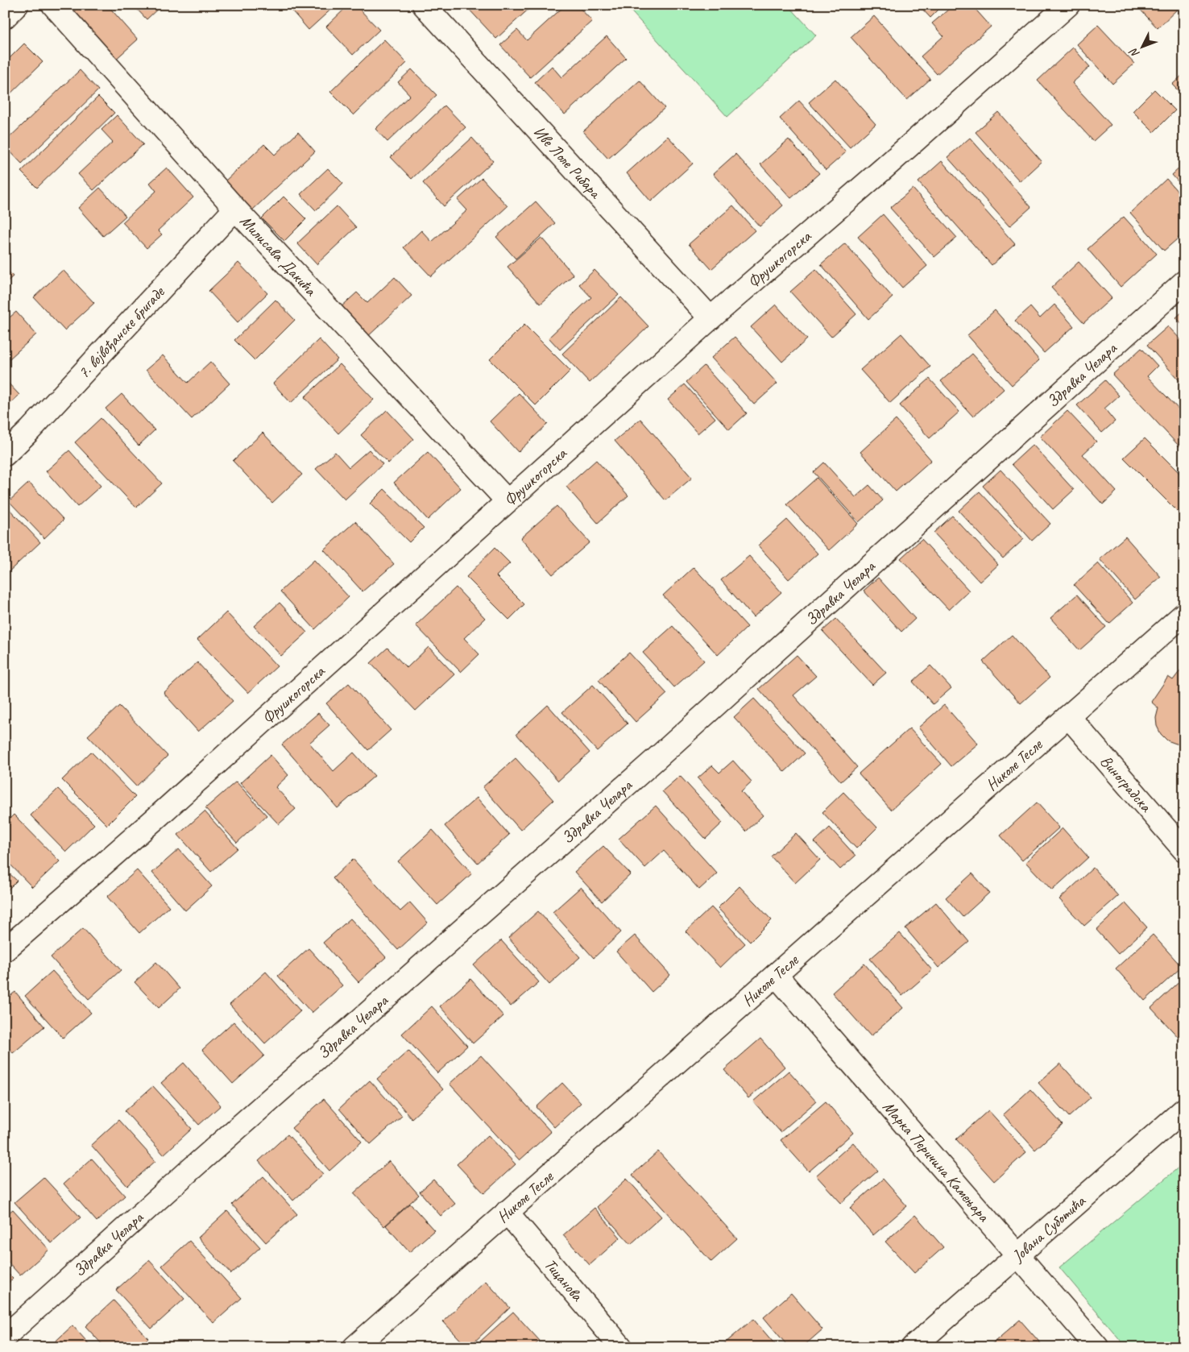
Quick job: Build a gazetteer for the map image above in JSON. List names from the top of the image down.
{
  "streets": {
    "street": [
      "Иве Лоле Рибара",
      "Милисава Дакића",
      "Фрушкогорска",
      "7. војвођанске бригаде",
      "Здравка Челара",
      "Николе Тесле",
      "Виноградска",
      "Марка Перичина Камењара",
      "Јована Суботића",
      "Тицанова"
    ]
  },
  "crossings": [
    ["Иве Лоле Рибара", "Фрушкогорска"],
    ["Милисава Дакића", "Фрушкогорска"],
    ["Милисава Дакића", "7. војвођанске бригаде"],
    ["Николе Тесле", "Виноградска"],
    ["Николе Тесле", "Марка Перичина Камењара"],
    ["Николе Тесле", "Тицанова"],
    ["Марка Перичина Камењара", "Јована Суботића"]
  ],
  "north": "bottom left"
}
